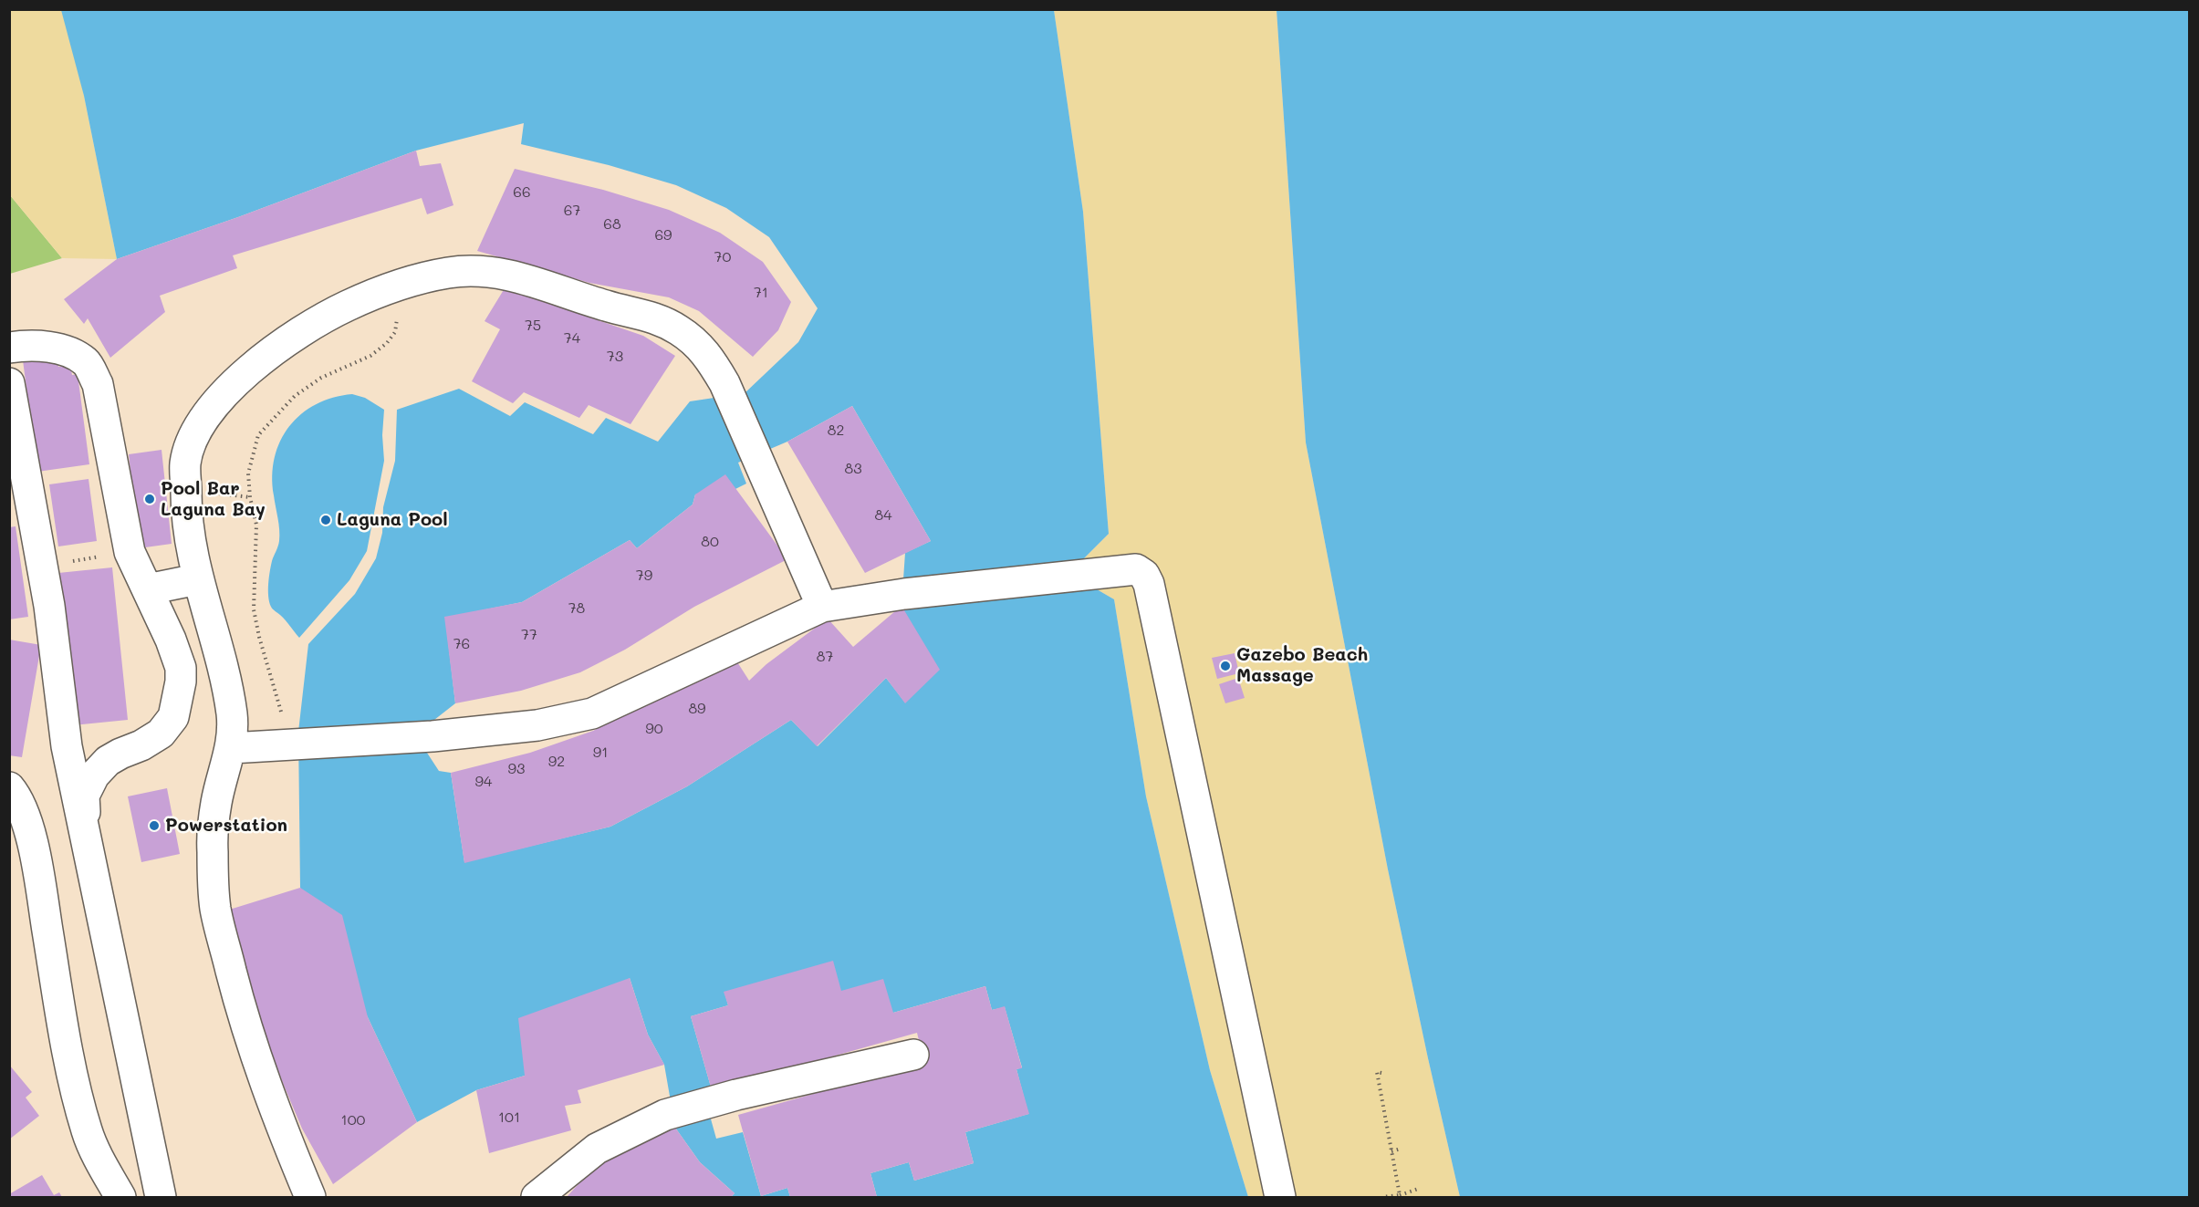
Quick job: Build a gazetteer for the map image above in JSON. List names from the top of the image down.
{
  "places": [
    "Pool Bar Laguna Bay",
    "Laguna Pool",
    "Gazebo Beach Massage",
    "Powerstation"
  ],
  "house_numbers": [
    "66",
    "67",
    "68",
    "69",
    "70",
    "71",
    "75",
    "74",
    "73",
    "82",
    "83",
    "84",
    "80",
    "79",
    "78",
    "77",
    "76",
    "87",
    "89",
    "90",
    "91",
    "92",
    "93",
    "94",
    "101",
    "100"
  ]
}
